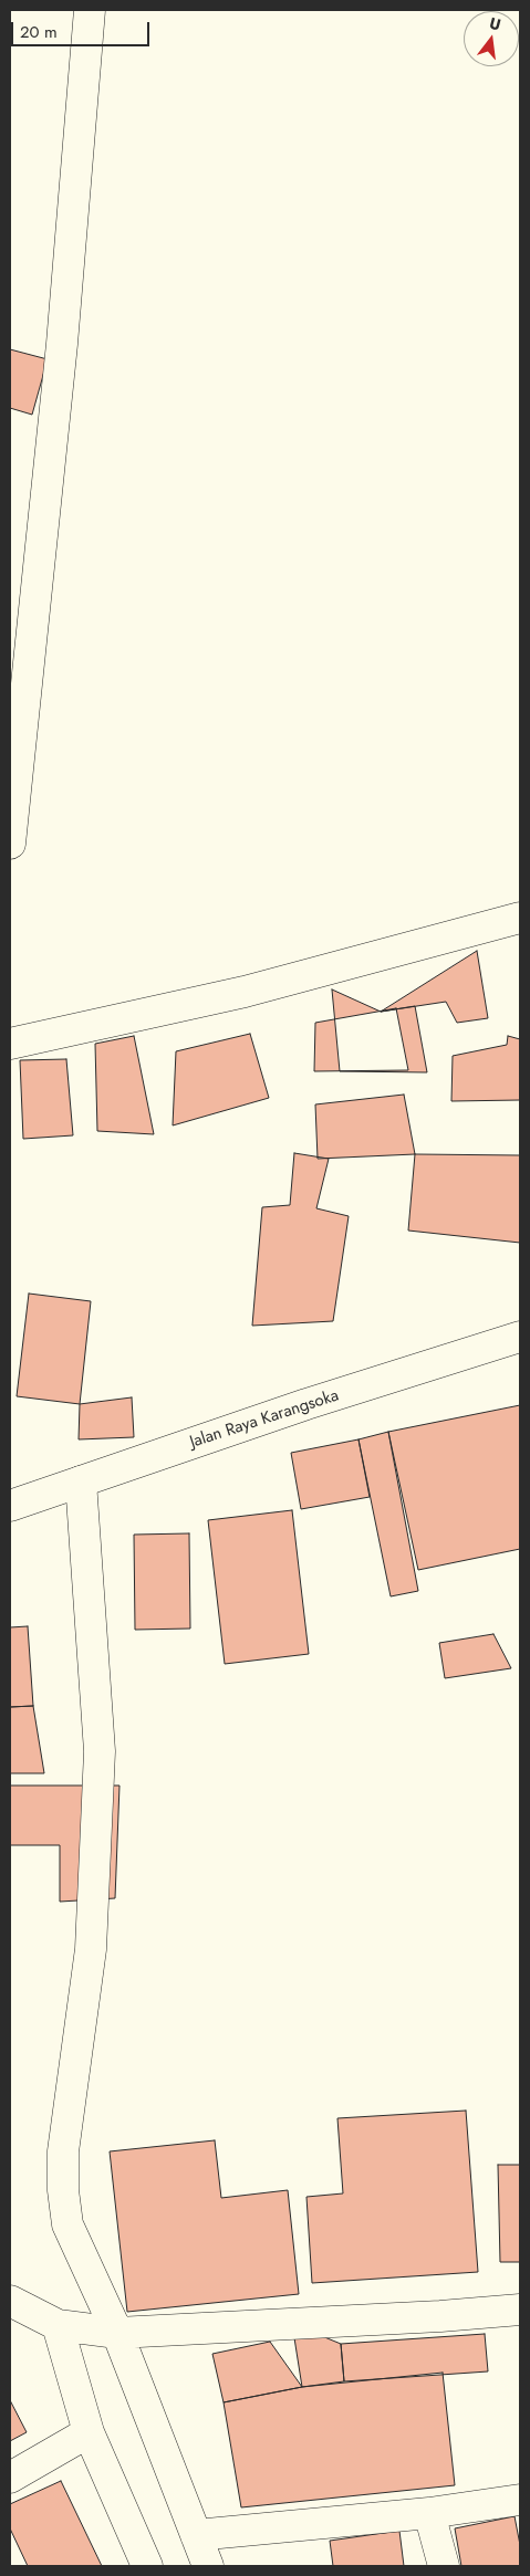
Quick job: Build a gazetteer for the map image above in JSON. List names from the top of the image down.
{
  "streets": {
    "street": ["Jalan Raya Karangsoka"]
  },
  "scale_bar": "20 m",
  "north": "top"
}
